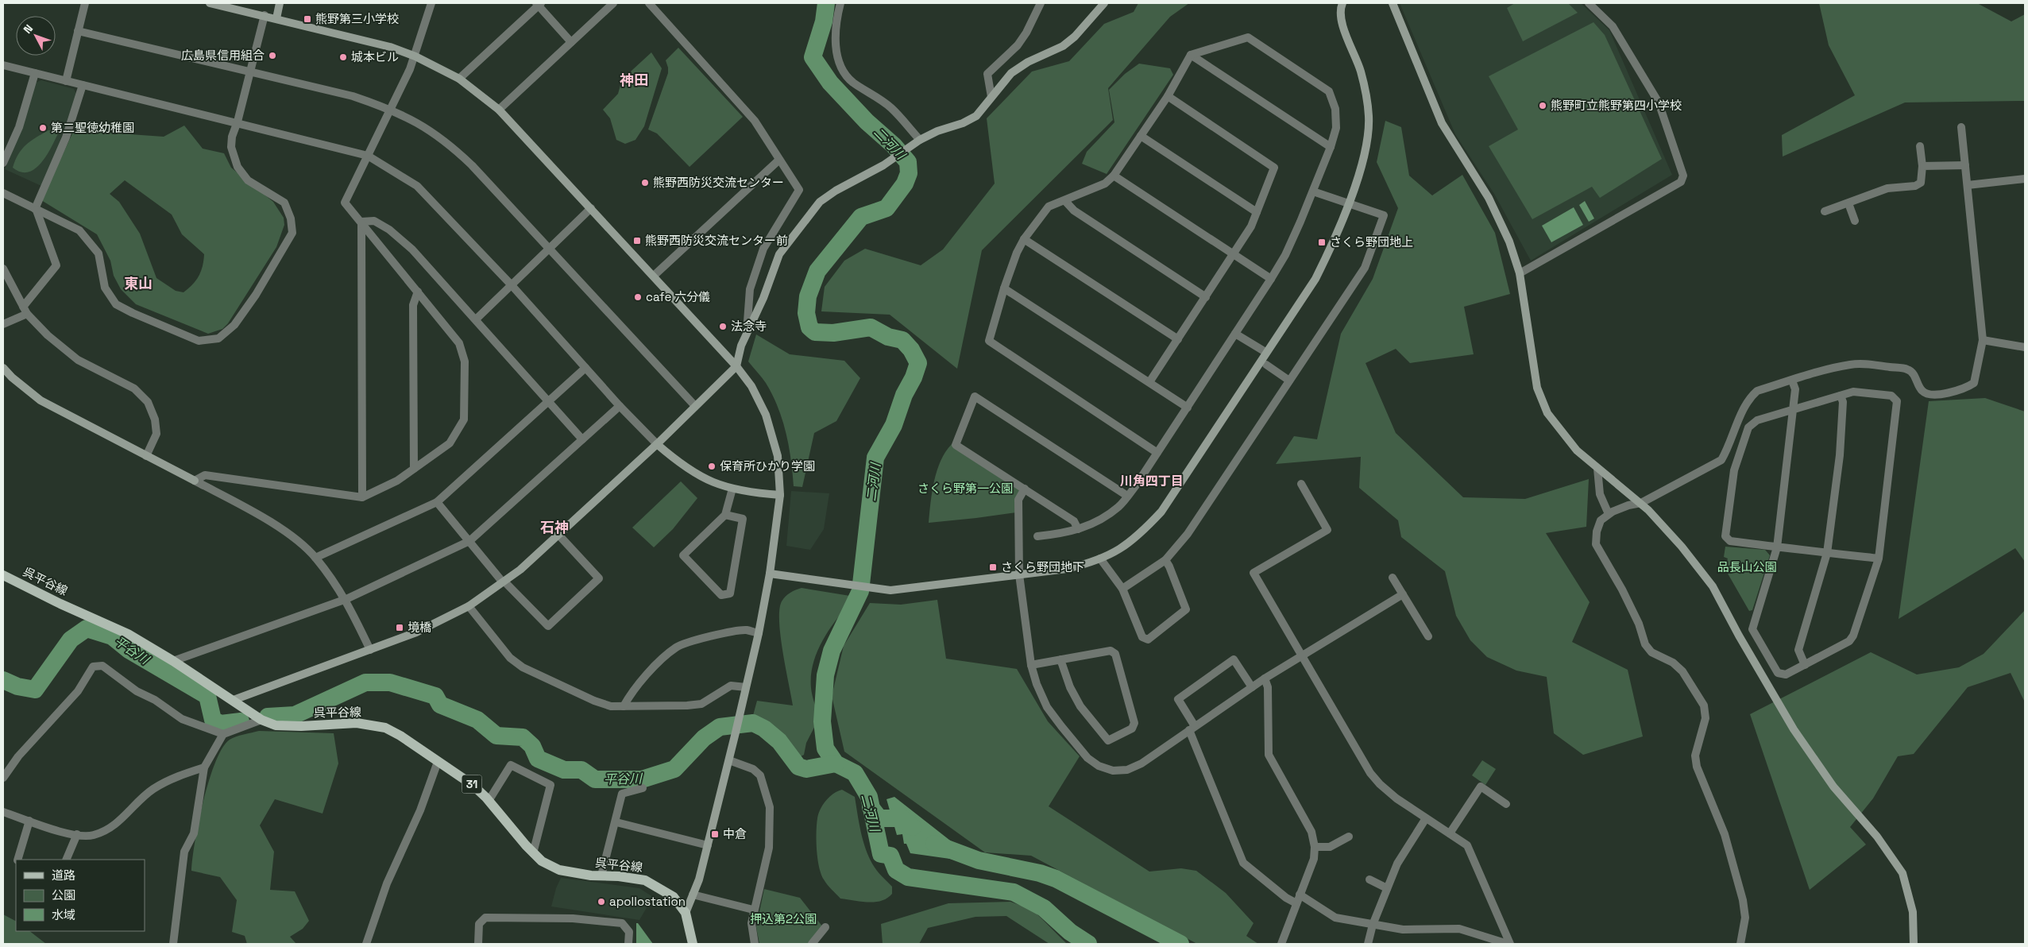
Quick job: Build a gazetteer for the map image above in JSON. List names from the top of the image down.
{
  "streets": {
    "main road": ["呉平谷線", "31"]
  },
  "districts": [
    "神田",
    "東山",
    "川角四丁目",
    "石神"
  ],
  "water": ["二河川", "平谷川"],
  "parks": ["さくら野第一公園", "品長山公園", "押込第2公園"],
  "places": {
    "transit": [
      "熊野第三小学校",
      "熊野西防災交流センター前",
      "さくら野団地上",
      "さくら野団地下",
      "境橋",
      "中倉"
    ],
    "other": [
      "広島県信用組合",
      "城本ビル",
      "熊野町立熊野第四小学校",
      "第二聖徳幼稚園",
      "熊野西防災交流センター",
      "cafe 六分儀",
      "法念寺",
      "保育所ひかり学園",
      "apollostation"
    ]
  },
  "legend": ["道路", "公園", "水域"],
  "north": "top left"
}
